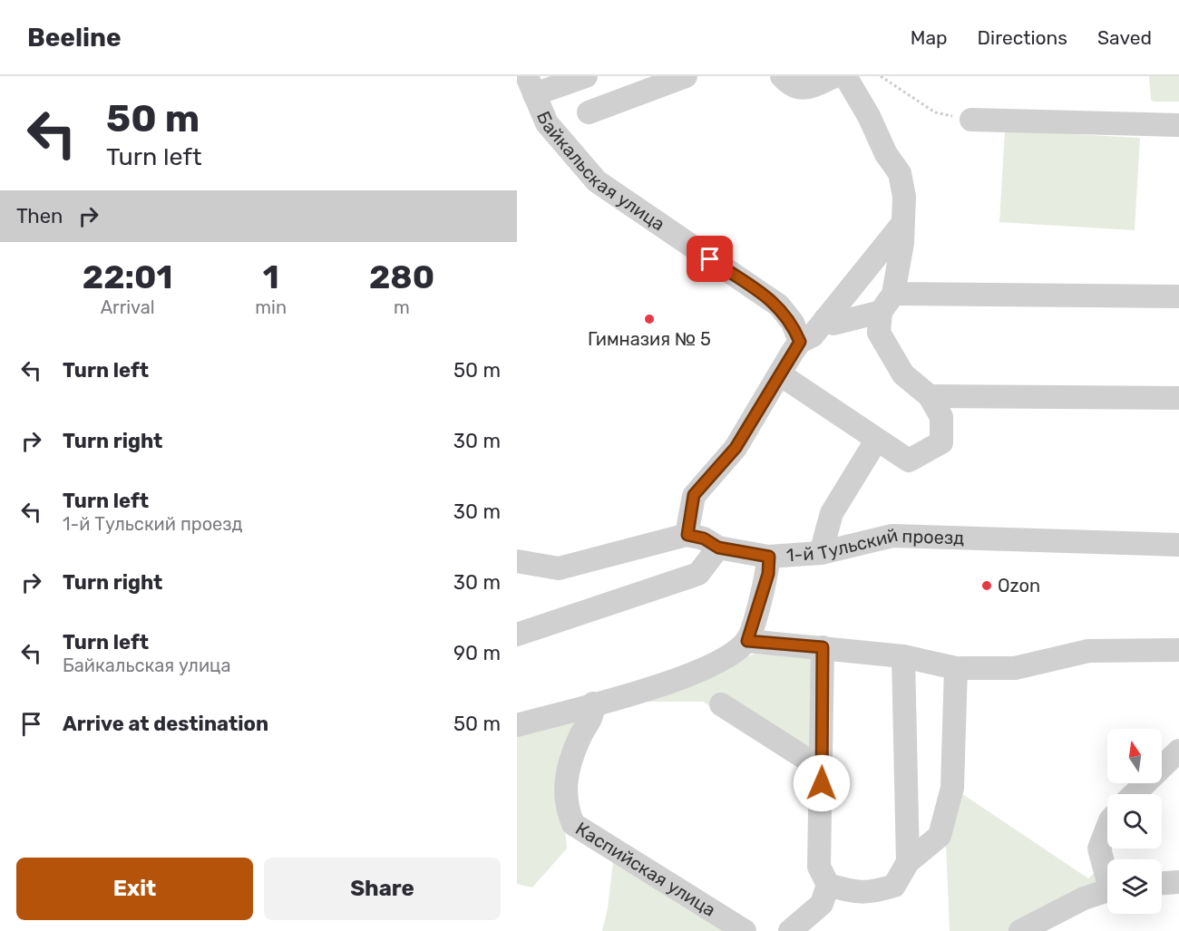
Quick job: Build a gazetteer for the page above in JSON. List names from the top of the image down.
{
  "streets": {
    "street": ["Байкальская улица", "1-й Тульский проезд", "Каспийская улица"]
  },
  "places": ["Гимназия № 5", "Ozon"],
  "north": "top",
  "page": {
    "header": "Beeline",
    "nav": ["Map", "Directions", "Saved"],
    "turn": ["50 m", "Turn left"],
    "then": "Then",
    "eta": [
      "22:01",
      "Arrival",
      "1",
      "min",
      "280",
      "m"
    ],
    "list": [
      {
        "name": "Turn left",
        "value": "50 m"
      },
      {
        "name": "Turn right",
        "value": "30 m"
      },
      {
        "name": "Turn left",
        "note": "1-й Тульский проезд",
        "value": "30 m"
      },
      {
        "name": "Turn right",
        "value": "30 m"
      },
      {
        "name": "Turn left",
        "note": "Байкальская улица",
        "value": "90 m"
      },
      {
        "name": "Arrive at destination",
        "value": "50 m"
      }
    ],
    "buttons": ["Exit", "Share"]
  }
}
